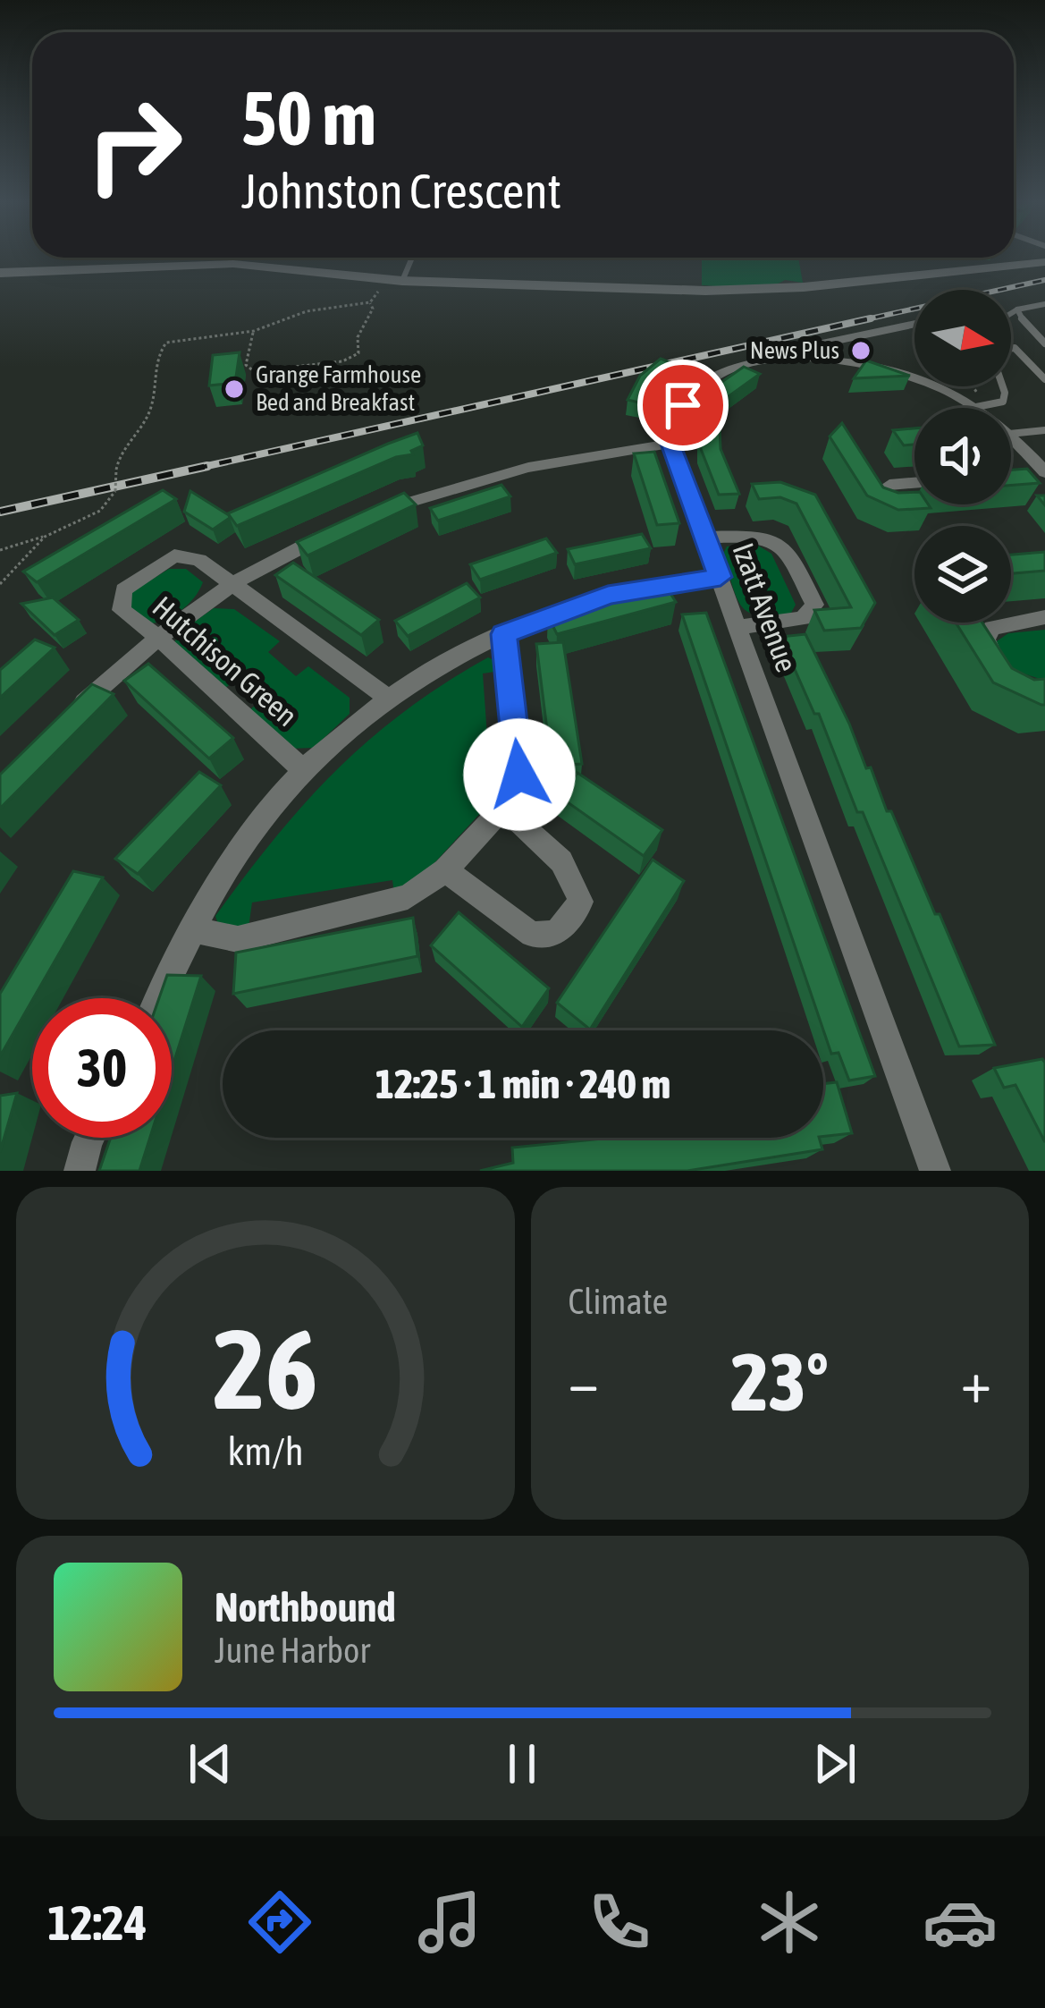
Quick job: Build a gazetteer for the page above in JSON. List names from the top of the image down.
{
  "streets": {
    "street": ["Izatt Avenue", "Hutchison Green"]
  },
  "places": ["News Plus", "Grange Farmhouse Bed and Breakfast"],
  "north": "right",
  "page": {
    "turn": ["50 m", "Johnston Crescent"],
    "limit": "30",
    "trip": "12:25 · 1 min · 240 m",
    "tile": "Climate",
    "heat": ["−", "23°", "+"],
    "song": ["Northbound", "June Harbor"],
    "tabs": "12:24",
    "gauge": ["26", "km/h"]
  }
}
